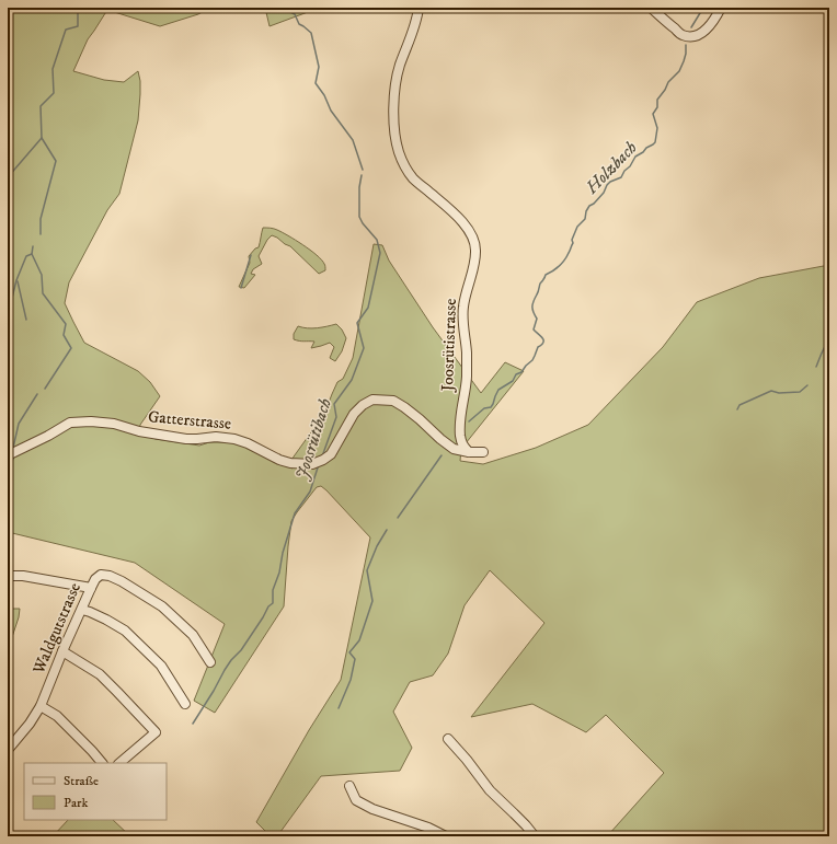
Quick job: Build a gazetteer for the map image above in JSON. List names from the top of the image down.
{
  "streets": {
    "street": ["Joosrütistrasse", "Gatterstrasse", "Waldgutstrasse"]
  },
  "crossings": [
    ["Joosrütistrasse", "Gatterstrasse"]
  ],
  "water": ["Holzbach", "Joosrütibach"],
  "legend": ["Straße", "Park"]
}
